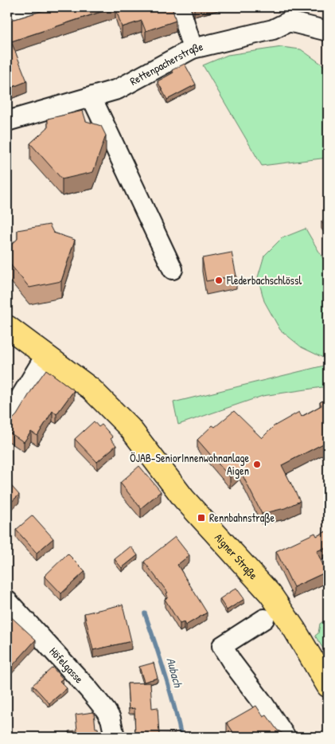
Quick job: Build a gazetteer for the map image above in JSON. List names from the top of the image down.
{
  "streets": {
    "main road": ["Aigner Straße"],
    "street": ["Rettenpacherstraße", "Höfelgasse"]
  },
  "water": ["Aubach"],
  "places": {
    "other": ["Flederbachschlössl", "ÖJAB-SeniorInnenwohnanlage Aigen"],
    "transit": ["Rennbahnstraße"]
  }
}
